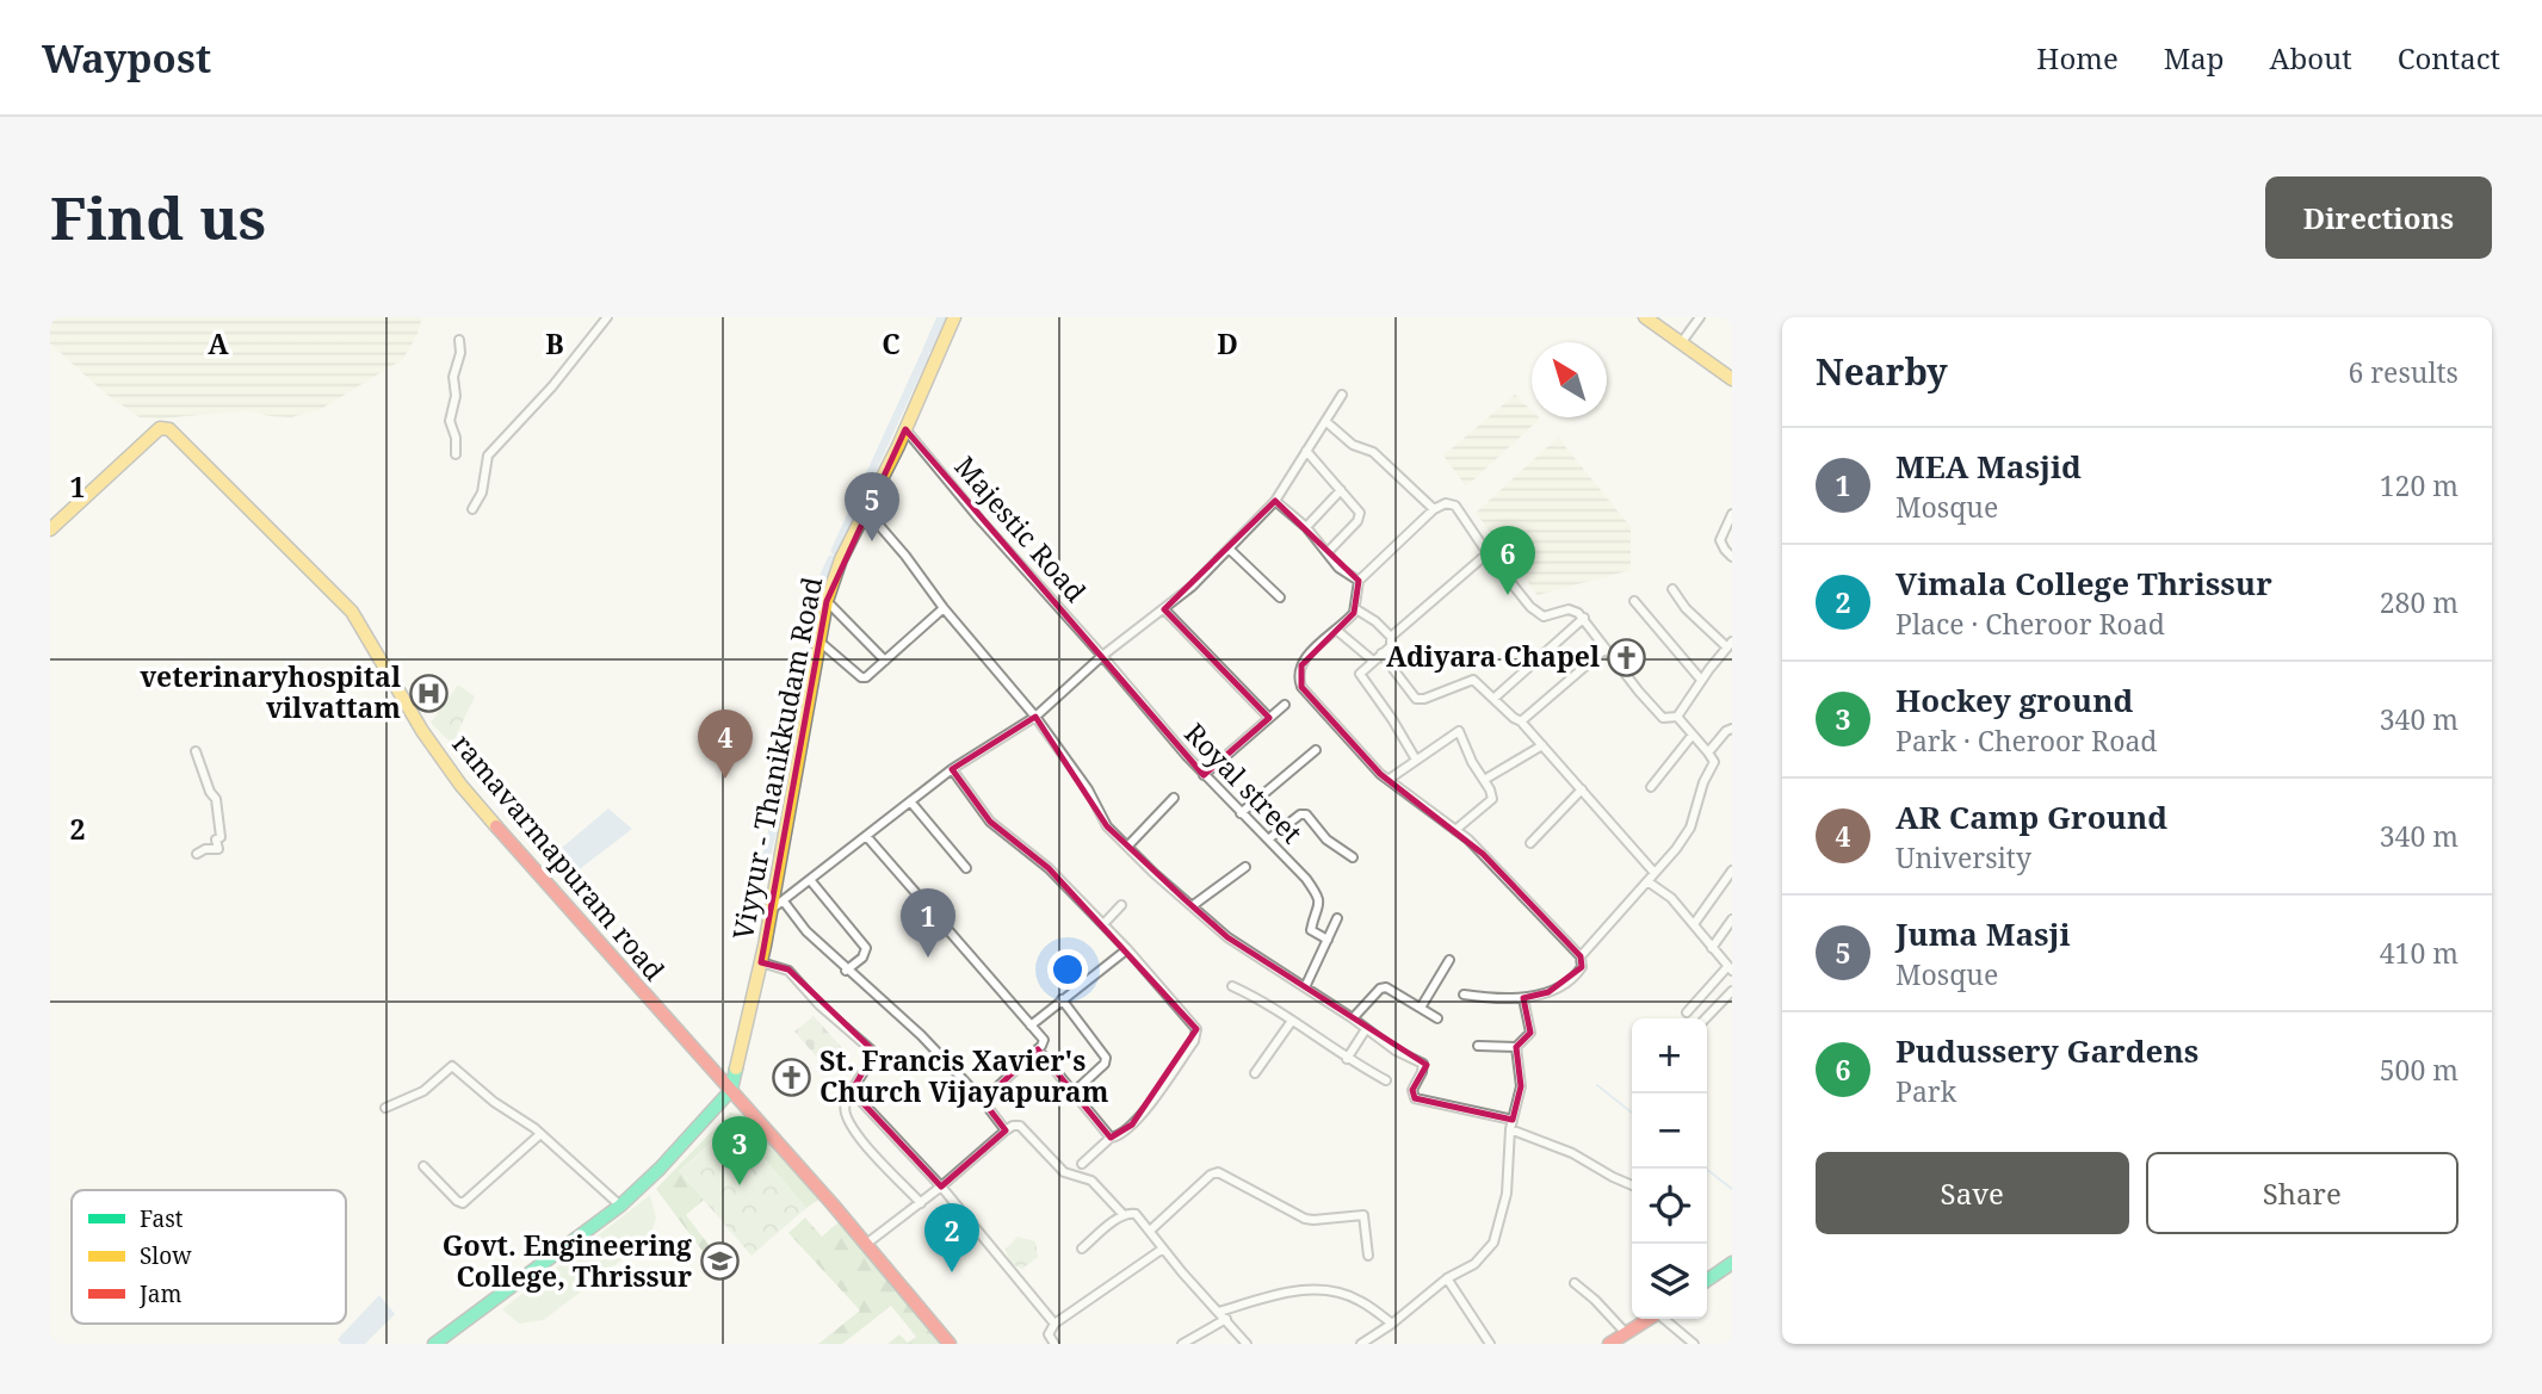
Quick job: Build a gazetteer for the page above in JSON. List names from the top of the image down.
{
  "streets": {
    "main road": ["Viyyur - Thanikkudam Road", "ramavarmapuram road"],
    "street": ["Majestic Road", "Royal street"]
  },
  "crossings": [
    ["Majestic Road", "Viyyur - Thanikkudam Road"],
    ["Majestic Road", "Royal street"],
    ["Viyyur - Thanikkudam Road", "ramavarmapuram road"]
  ],
  "places": {
    "church": ["Adiyara Chapel", "St. Francis Xavier's Church Vijayapuram"],
    "hospital": ["veterinaryhospital vilvattam"],
    "school or university": ["Govt. Engineering College, Thrissur"]
  },
  "legend": ["Fast", "Slow", "Jam"],
  "north": "top left",
  "page": {
    "header": "Waypost",
    "nav": [
      "Home",
      "Map",
      "About",
      "Contact"
    ],
    "buttons": [
      "Directions",
      ["Save", "Share"]
    ],
    "title": "Find us",
    "heading": ["Nearby", "6 results"],
    "list": [
      {
        "mark": "1",
        "name": "MEA Masjid",
        "note": "Mosque",
        "value": "120 m"
      },
      {
        "mark": "2",
        "name": "Vimala College Thrissur",
        "note": "Place · Cheroor Road",
        "value": "280 m"
      },
      {
        "mark": "3",
        "name": "Hockey ground",
        "note": "Park · Cheroor Road",
        "value": "340 m"
      },
      {
        "mark": "4",
        "name": "AR Camp Ground",
        "note": "University",
        "value": "340 m"
      },
      {
        "mark": "5",
        "name": "Juma Masji",
        "note": "Mosque",
        "value": "410 m"
      },
      {
        "mark": "6",
        "name": "Pudussery Gardens",
        "note": "Park",
        "value": "500 m"
      }
    ],
    "pins": [
      "5",
      "6",
      "4",
      "1",
      "3",
      "2"
    ],
    "map_buttons": ["+", "−"]
  },
  "grid": {
    "columns": [
      "A",
      "B",
      "C",
      "D"
    ],
    "rows": ["1", "2"]
  }
}
